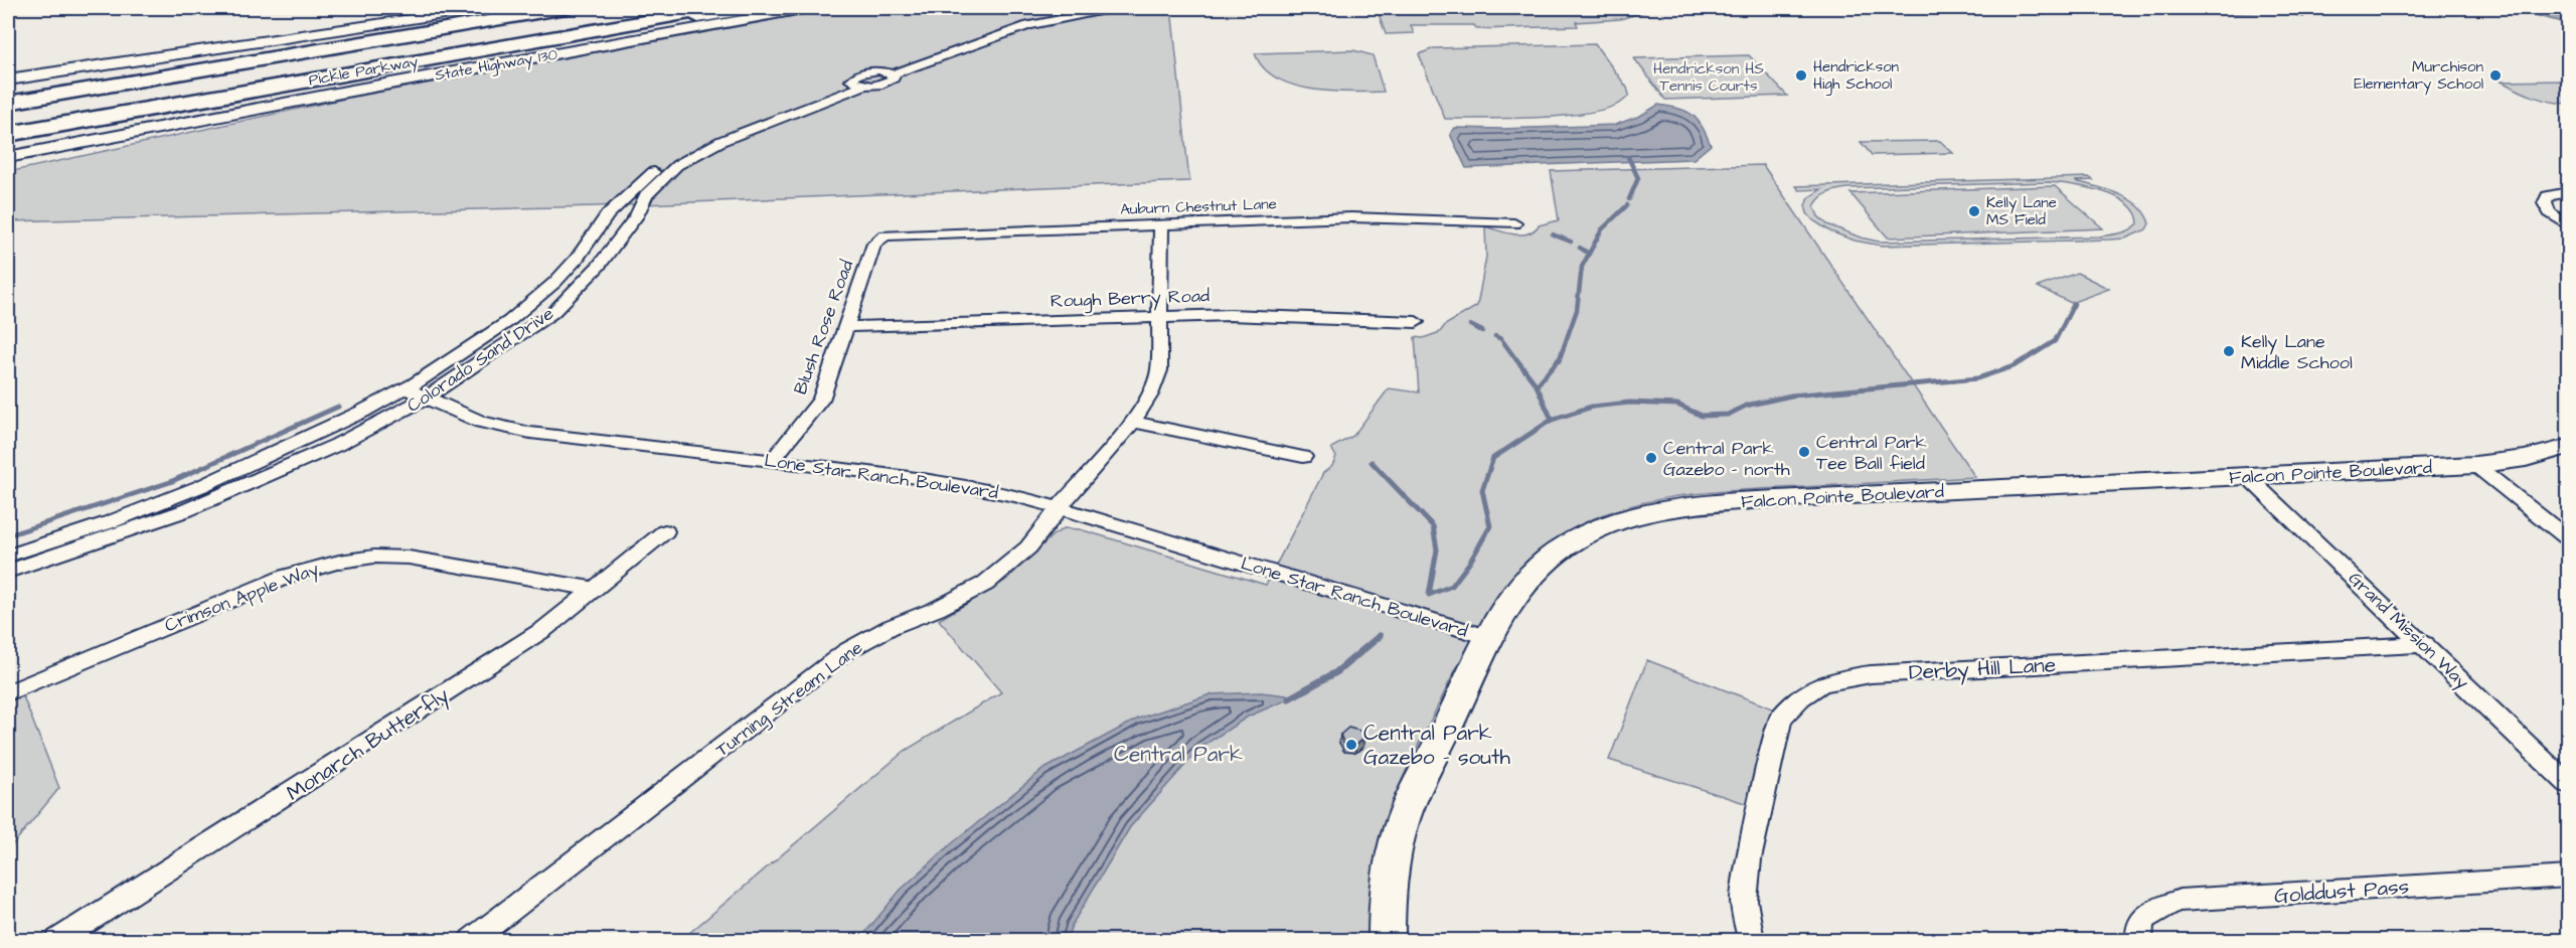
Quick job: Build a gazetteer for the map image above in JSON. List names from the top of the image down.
{
  "streets": {
    "highway": ["Pickle Parkway"],
    "main road": ["State Highway 130", "Falcon Pointe Boulevard"],
    "street": [
      "Auburn Chestnut Lane",
      "Rough Berry Road",
      "Blush Rose Road",
      "Colorado Sand Drive",
      "Lone Star Ranch Boulevard",
      "Crimson Apple Way",
      "Grand Mission Way",
      "Derby Hill Lane",
      "Turning Stream Lane",
      "Monarch Butterfly",
      "Golddust Pass"
    ]
  },
  "crossings": [
    ["Auburn Chestnut Lane", "Blush Rose Road"],
    ["Auburn Chestnut Lane", "Turning Stream Lane"],
    ["Rough Berry Road", "Blush Rose Road"],
    ["Rough Berry Road", "Turning Stream Lane"],
    ["Blush Rose Road", "Lone Star Ranch Boulevard"],
    ["Colorado Sand Drive", "Lone Star Ranch Boulevard"],
    ["Falcon Pointe Boulevard", "Lone Star Ranch Boulevard"],
    ["Falcon Pointe Boulevard", "Grand Mission Way"],
    ["Lone Star Ranch Boulevard", "Turning Stream Lane"],
    ["Crimson Apple Way", "Monarch Butterfly"],
    ["Grand Mission Way", "Derby Hill Lane"]
  ],
  "parks": ["Hendrickson HS Tennis Courts", "Central Park"],
  "places": [
    "Hendrickson High School",
    "Murchison Elementary School",
    "Kelly Lane MS Field",
    "Kelly Lane Middle School",
    "Central Park Tee Ball field",
    "Central Park Gazebo - north",
    "Central Park Gazebo - south"
  ]
}
